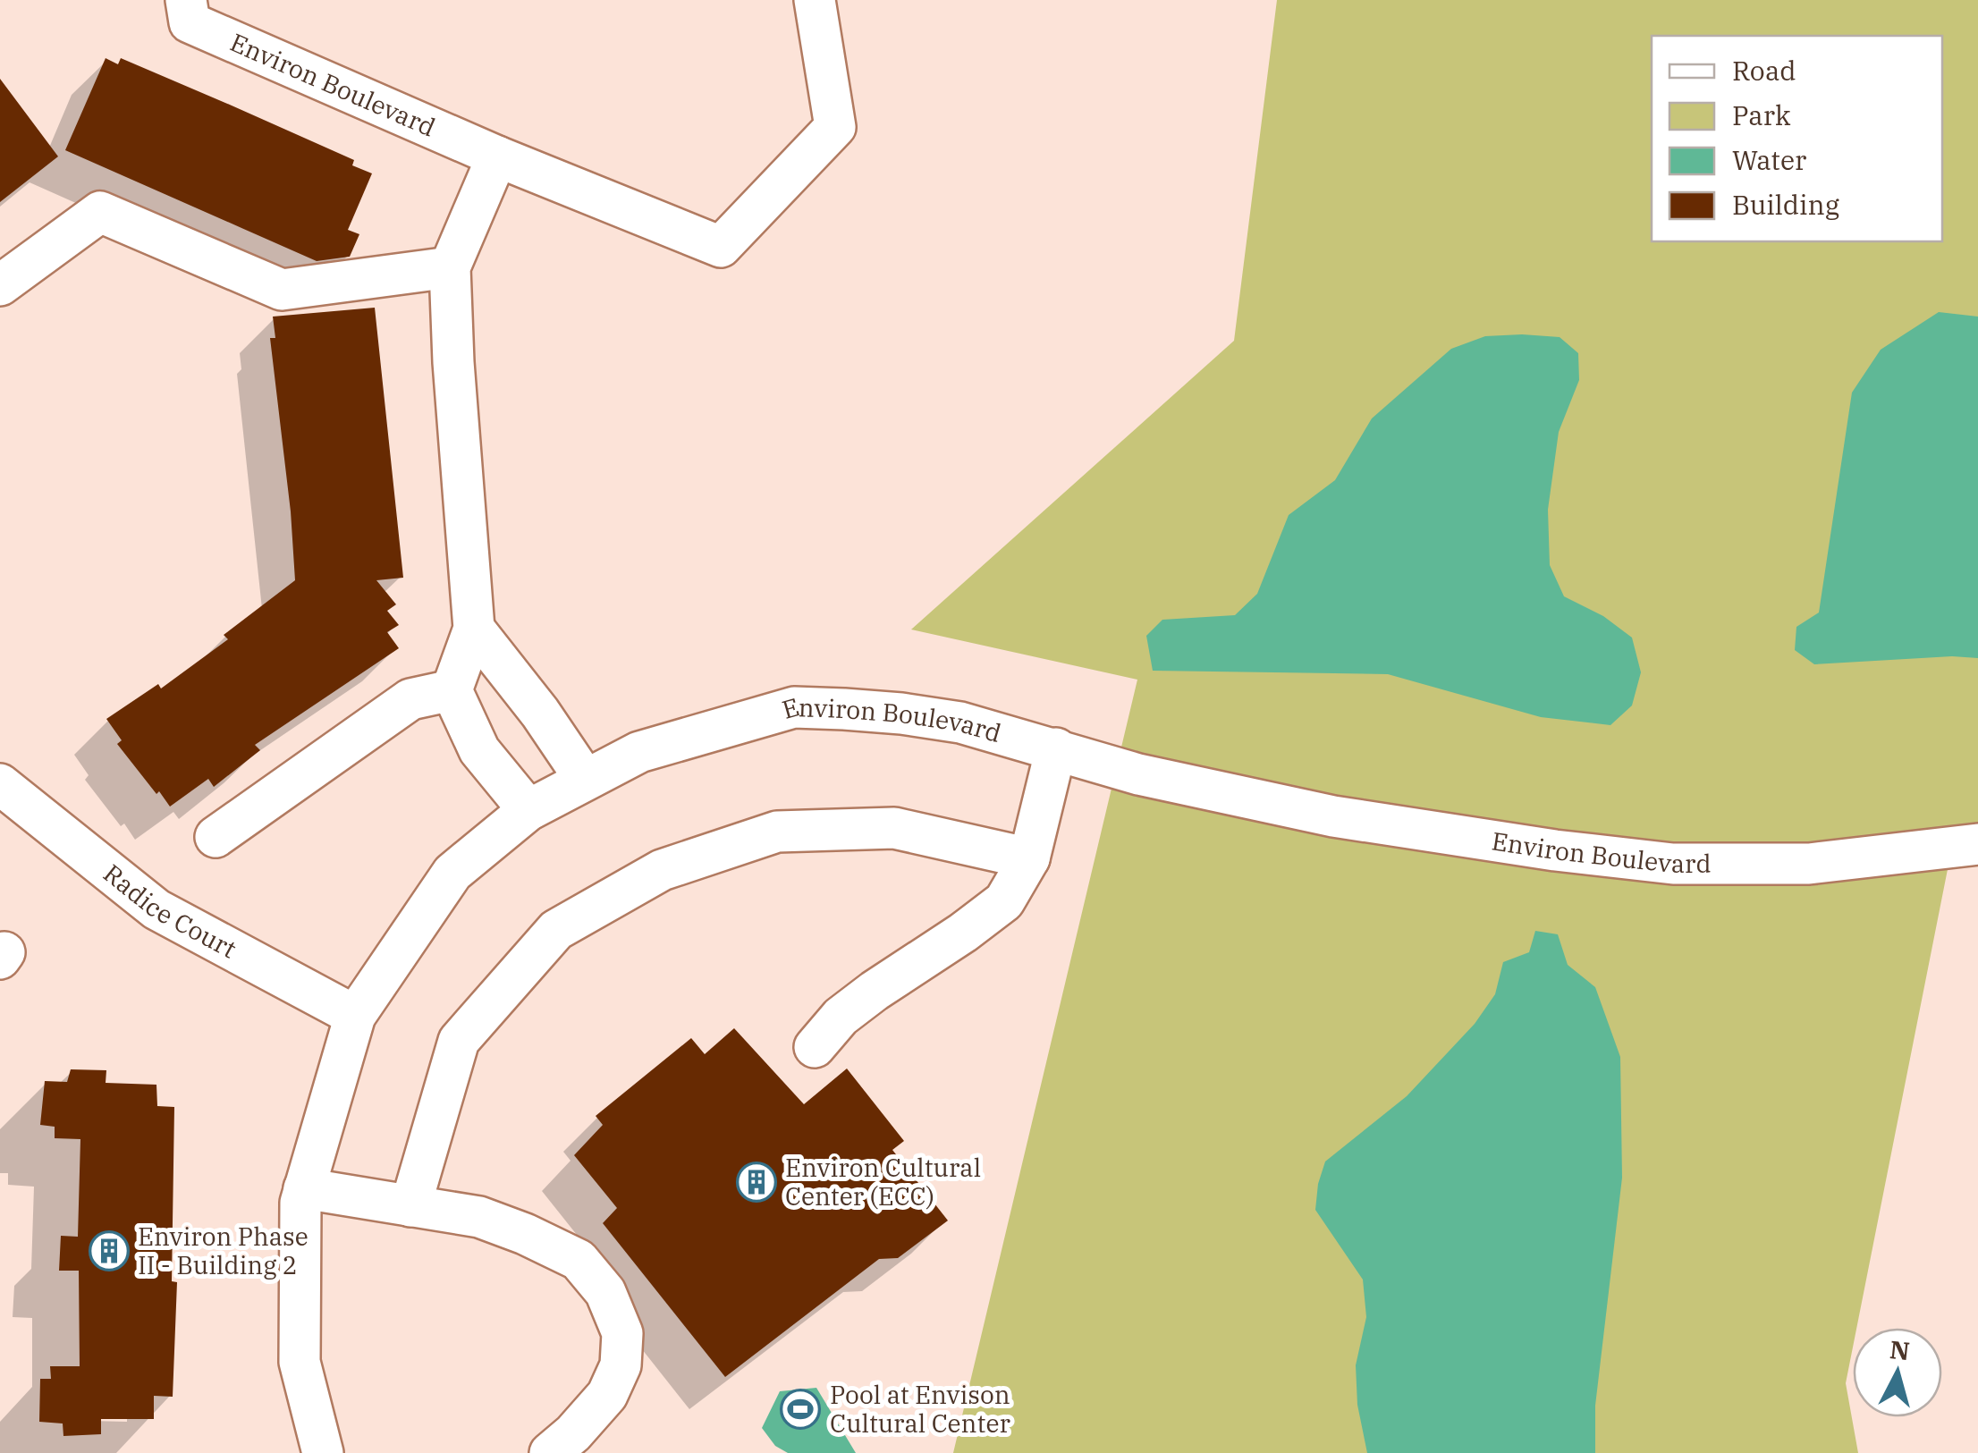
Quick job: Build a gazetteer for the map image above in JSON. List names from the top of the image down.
{
  "streets": {
    "street": ["Environ Boulevard", "Radice Court"]
  },
  "crossings": [
    ["Environ Boulevard", "Radice Court"]
  ],
  "places": {
    "building": ["Environ Cultural Center (ECC)", "Environ Phase II - Building 2"],
    "sports": ["Pool at Envison Cultural Center"]
  },
  "legend": [
    "Road",
    "Park",
    "Water",
    "Building"
  ],
  "north": "top"
}
